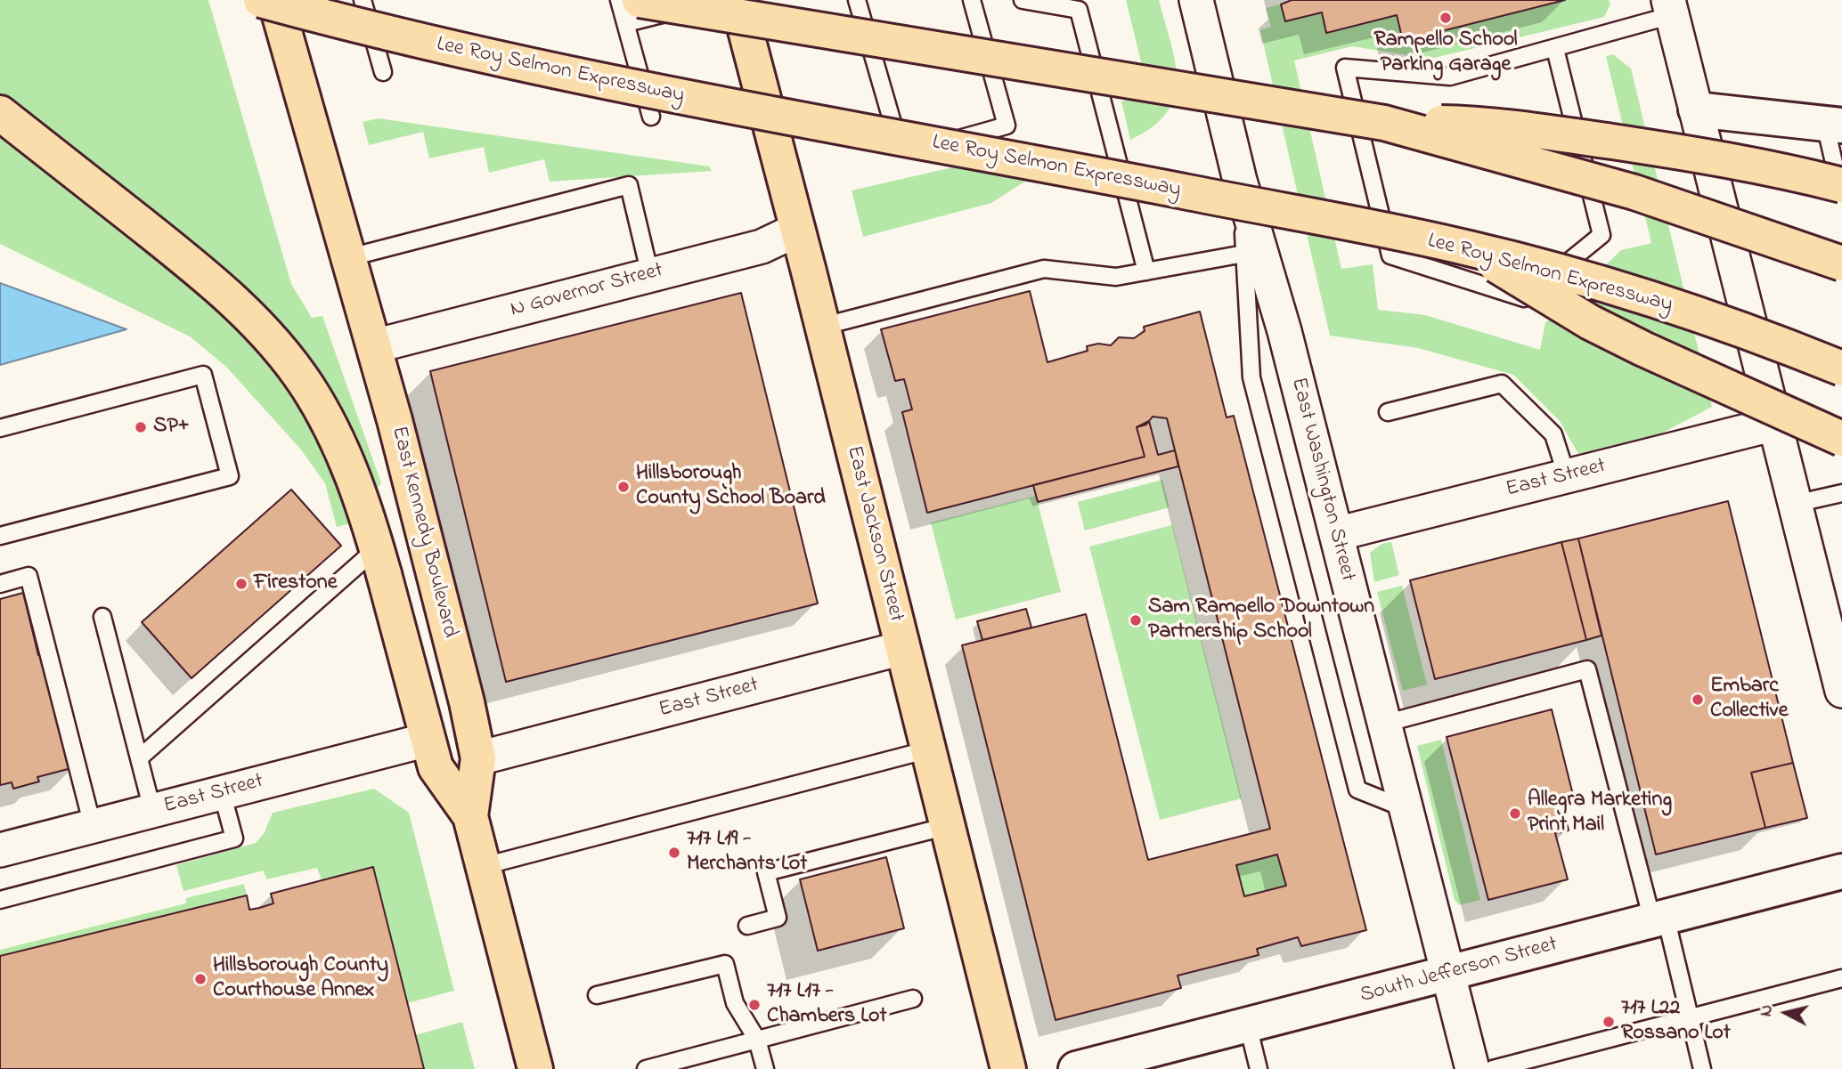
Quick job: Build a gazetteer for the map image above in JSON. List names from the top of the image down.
{
  "streets": {
    "main road": [
      "Lee Roy Selmon Expressway",
      "East Kennedy Boulevard",
      "East Jackson Street",
      "South Jefferson Street"
    ],
    "street": ["N Governor Street", "East Street", "East Washington Street"]
  },
  "crossings": [
    ["N Governor Street", "East Kennedy Boulevard"],
    ["N Governor Street", "East Jackson Street"],
    ["East Street", "East Washington Street"],
    ["East Street", "East Kennedy Boulevard"],
    ["East Street", "East Jackson Street"],
    ["East Washington Street", "South Jefferson Street"]
  ],
  "places": [
    "Rampello School Parking Garage",
    "SP+",
    "Hillsborough County School Board",
    "Firestone",
    "Sam Rampello Downtown Partnership School",
    "Embarc Collective",
    "Allegra Marketing Print Mail",
    "717 L19 - Merchants Lot",
    "Hillsborough County Courthouse Annex",
    "717 L17 - Chambers Lot",
    "717 L22 Rossano Lot"
  ],
  "north": "left"
}
